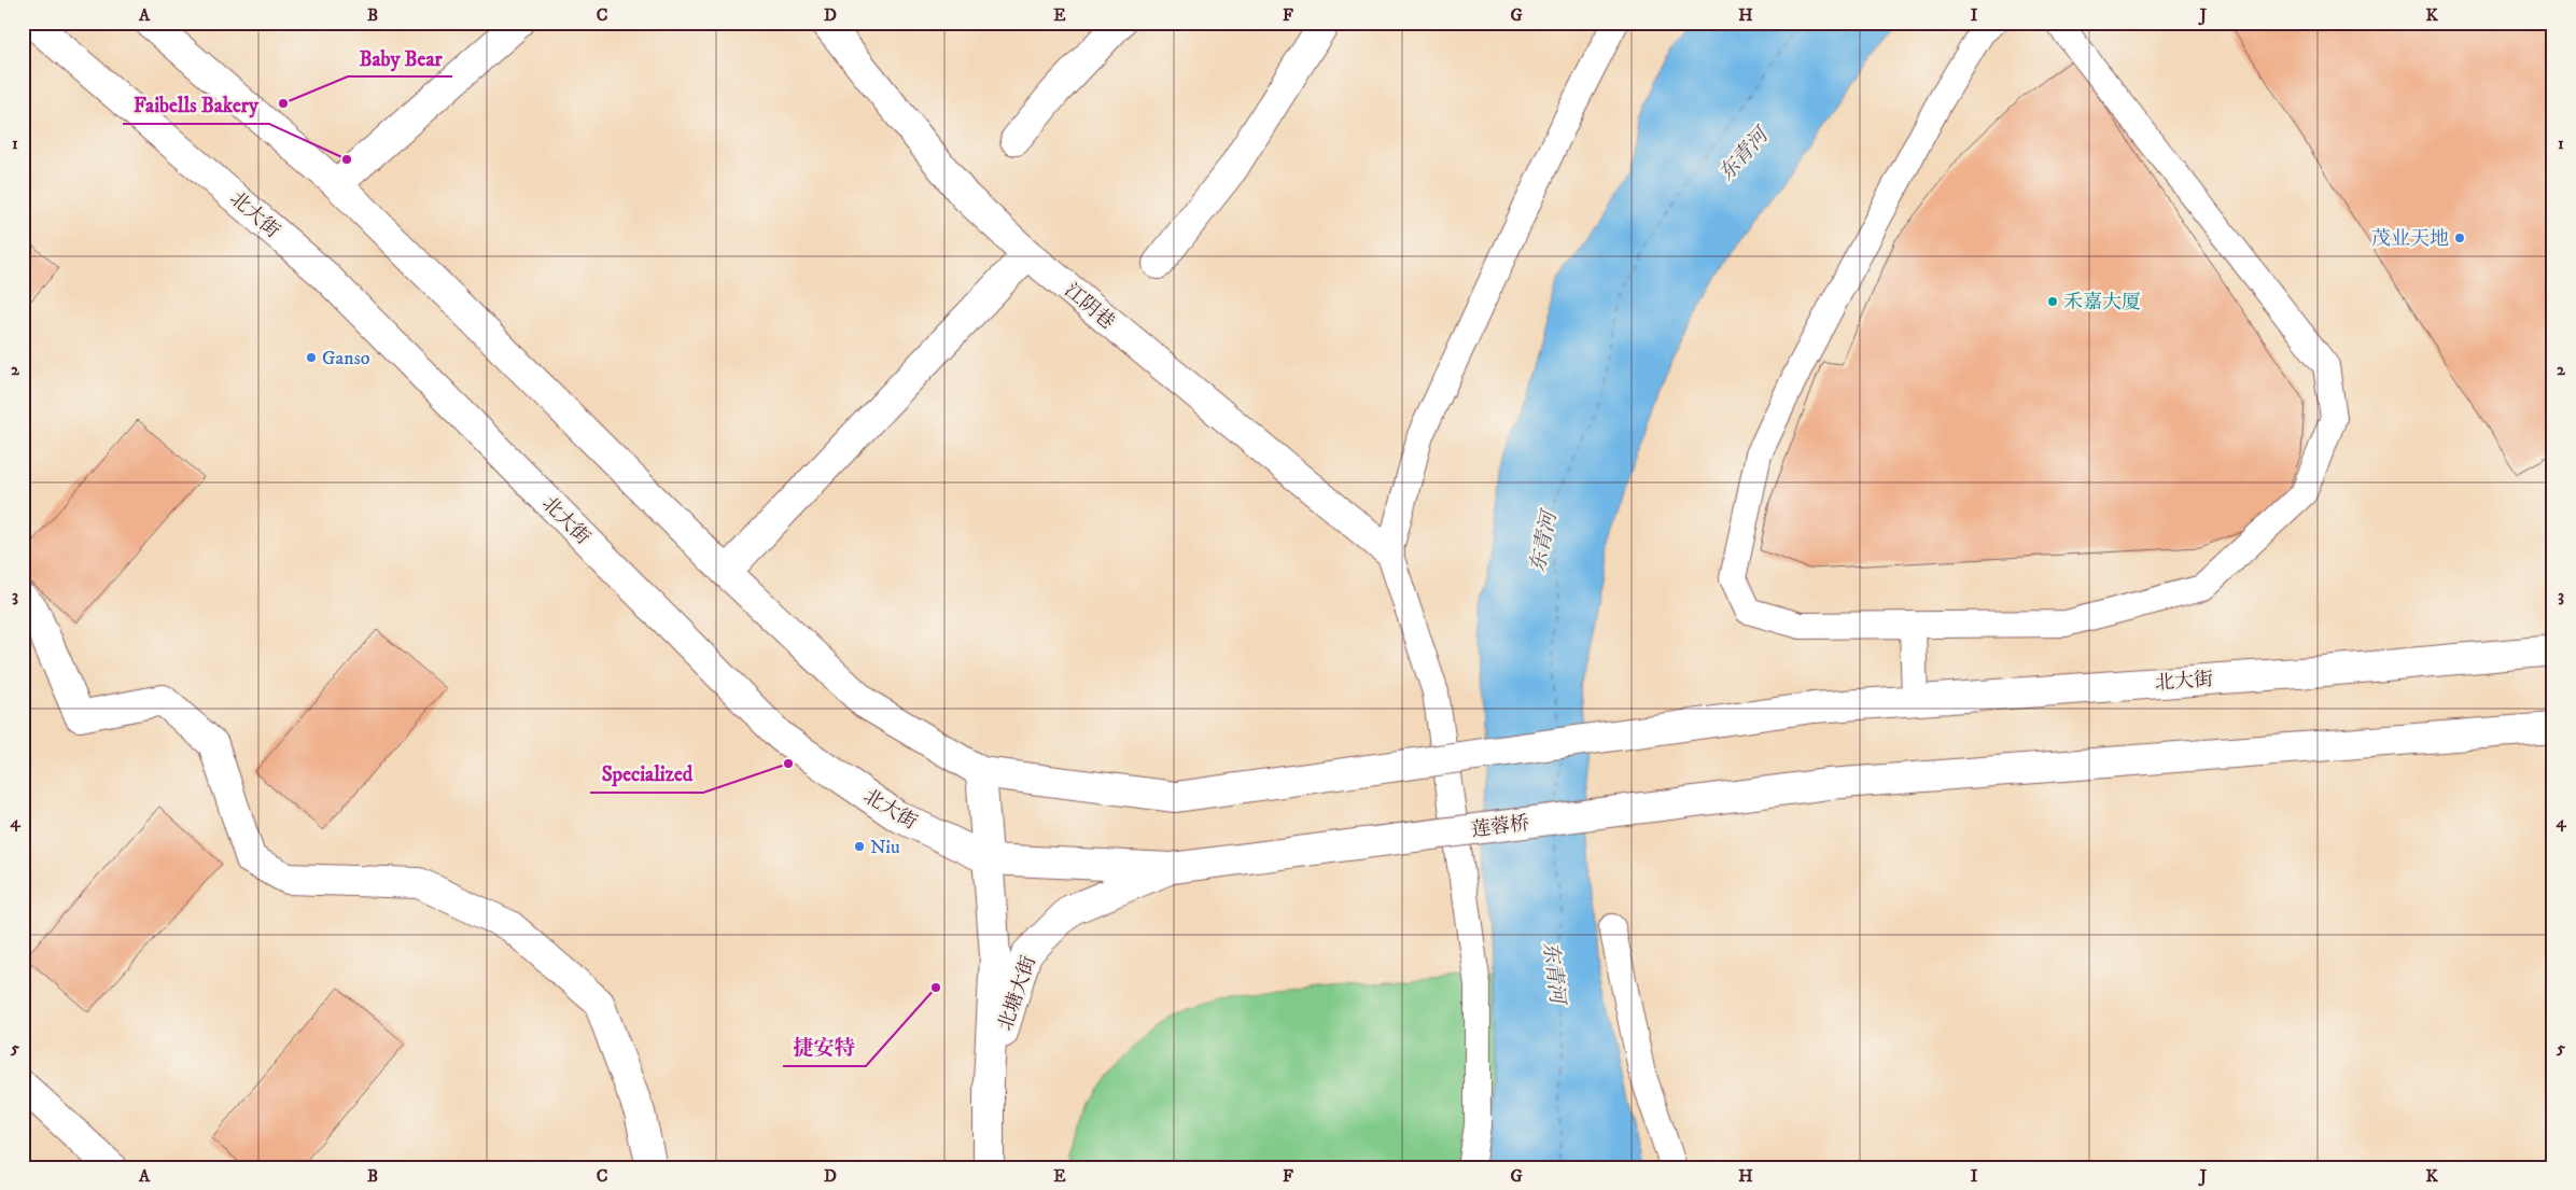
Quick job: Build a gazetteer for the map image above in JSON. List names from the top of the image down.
{
  "streets": {
    "main road": [
      "北大街",
      "江阴巷",
      "莲蓉桥",
      "北塘大街"
    ]
  },
  "crossings": [
    ["北大街", "莲蓉桥"],
    ["北大街", "北塘大街"],
    ["莲蓉桥", "北塘大街"]
  ],
  "water": ["东青河"],
  "places": [
    "Baby Bear",
    "Faibells Bakery",
    "茂业天地",
    "禾嘉大厦",
    "Ganso",
    "Specialized",
    "Niu",
    "捷安特"
  ],
  "grid": {
    "columns": [
      "A",
      "B",
      "C",
      "D",
      "E",
      "F",
      "G",
      "H",
      "I",
      "J",
      "K"
    ],
    "rows": [
      "1",
      "2",
      "3",
      "4",
      "5"
    ]
  }
}
